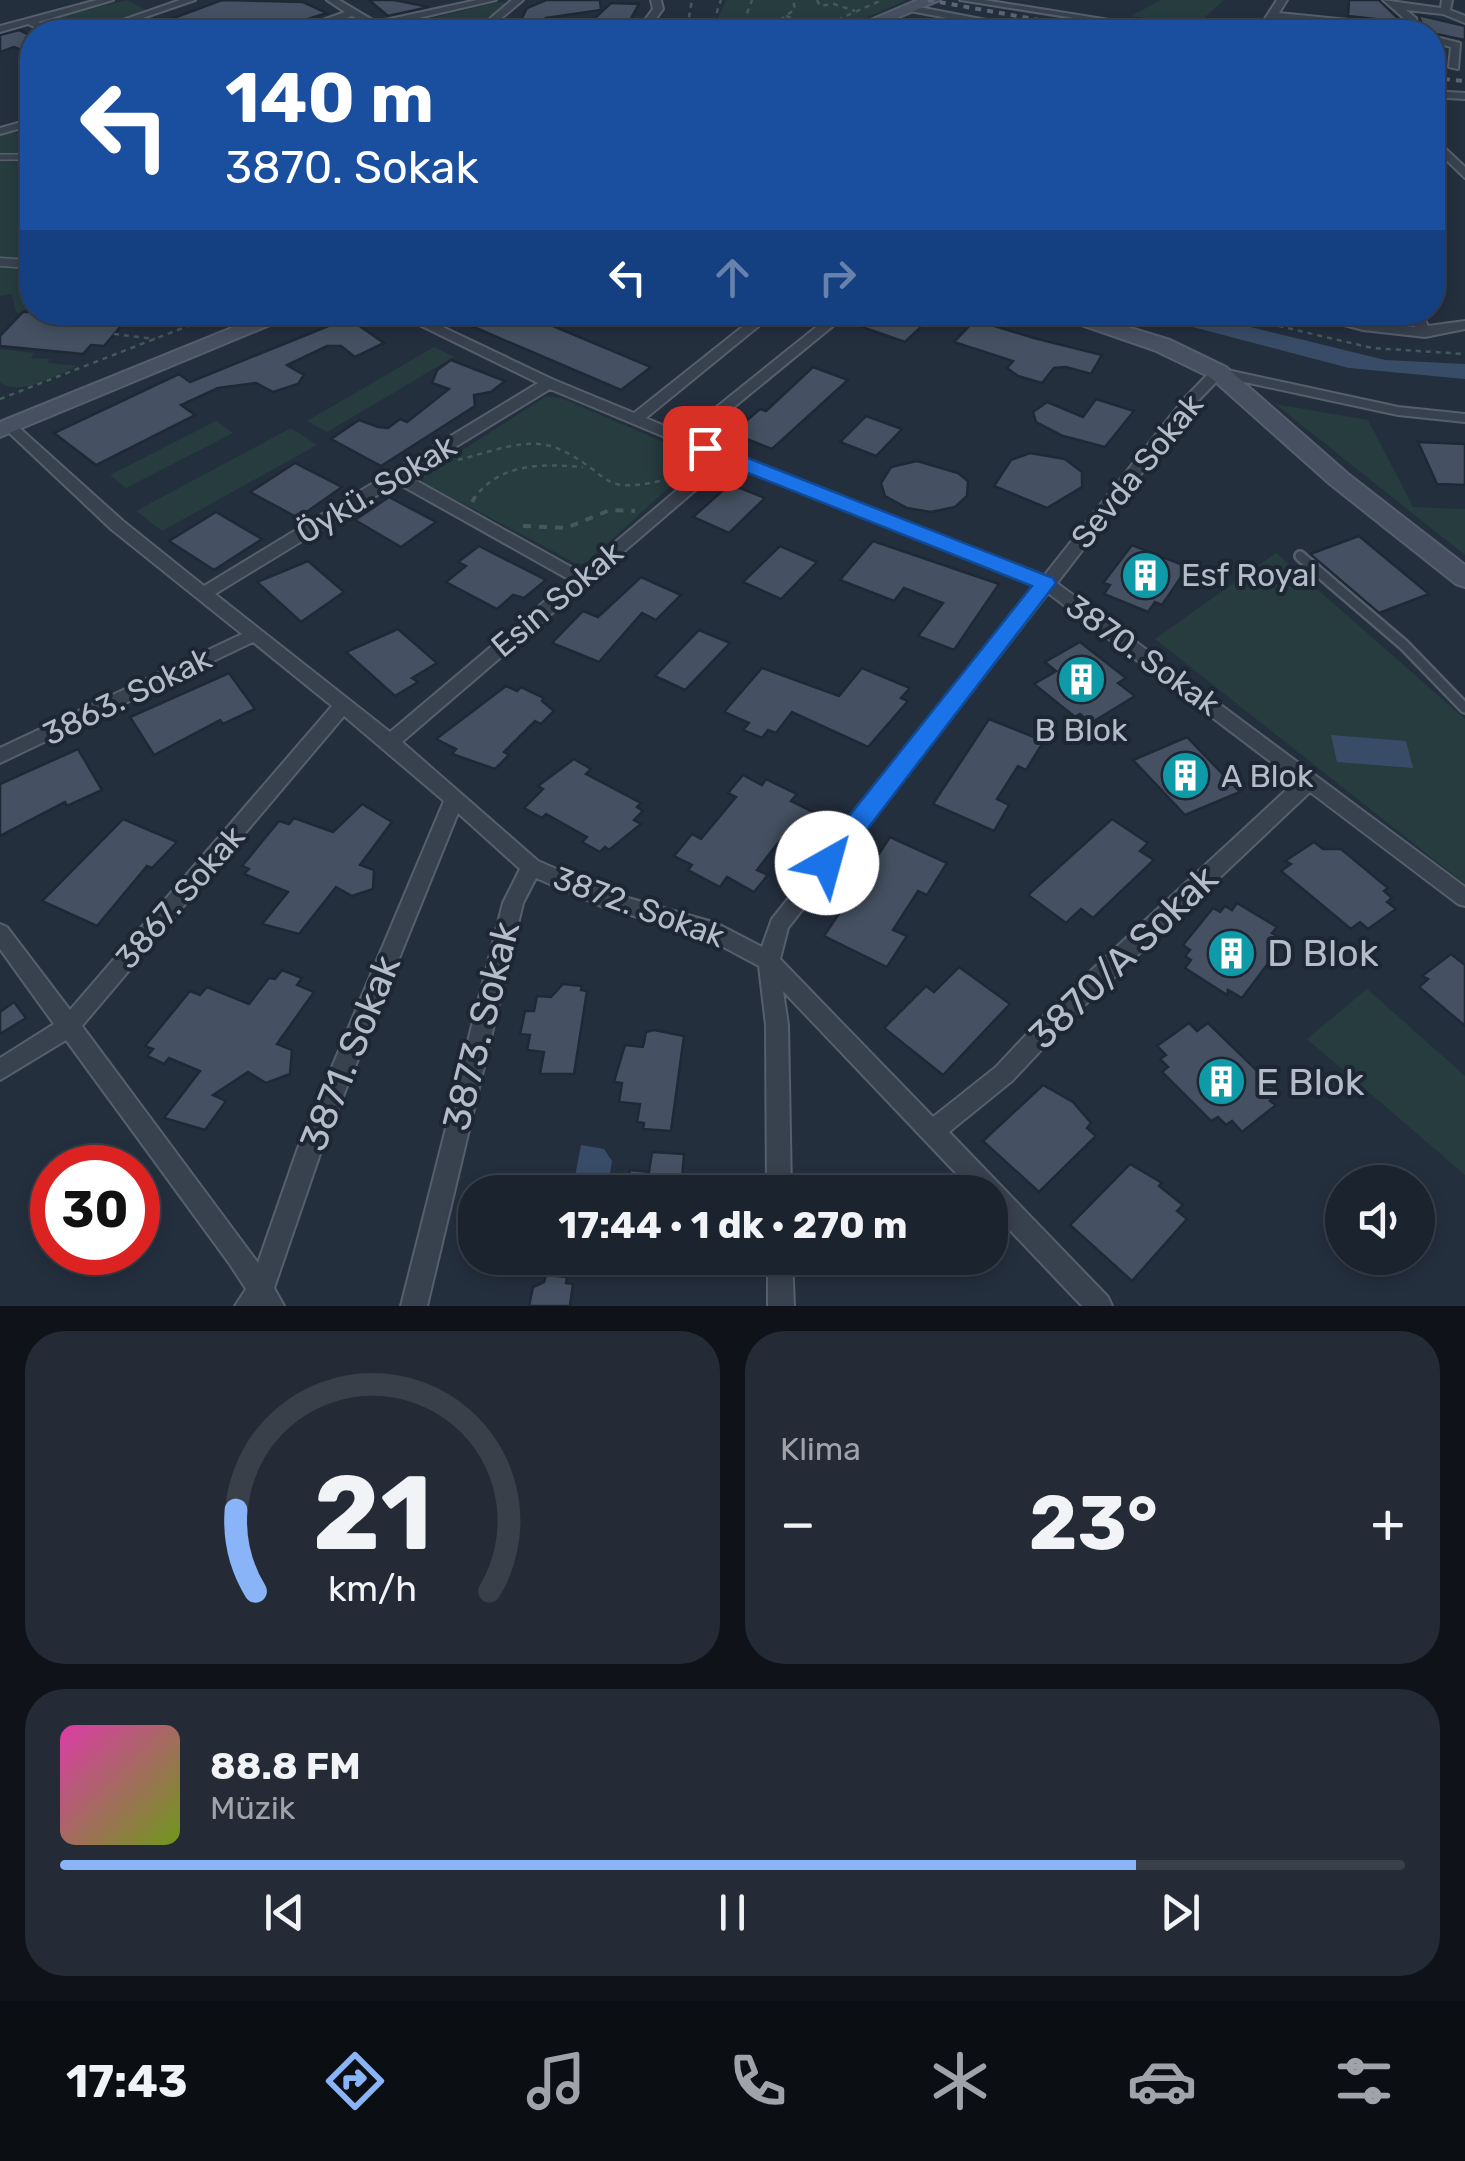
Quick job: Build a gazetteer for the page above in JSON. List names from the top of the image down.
{
  "streets": {
    "street": [
      "Sevda Sokak",
      "Öykü. Sokak",
      "Esin Sokak",
      "3870. Sokak",
      "3863. Sokak",
      "3867. Sokak",
      "3872. Sokak",
      "3870/A Sokak",
      "3873. Sokak",
      "3871. Sokak"
    ]
  },
  "crossings": [
    ["Sevda Sokak", "3870. Sokak"],
    ["Sevda Sokak", "3872. Sokak"],
    ["Öykü. Sokak", "3870. Sokak"],
    ["Öykü. Sokak", "3872. Sokak"],
    ["Esin Sokak", "3870. Sokak"],
    ["Esin Sokak", "3872. Sokak"],
    ["3870. Sokak", "3870/A Sokak"],
    ["3863. Sokak", "3872. Sokak"],
    ["3867. Sokak", "3872. Sokak"],
    ["3872. Sokak", "3870/A Sokak"],
    ["3872. Sokak", "3873. Sokak"],
    ["3872. Sokak", "3871. Sokak"]
  ],
  "places": {
    "building": [
      "Esf Royal",
      "B Blok",
      "A Blok",
      "D Blok",
      "E Blok"
    ]
  },
  "page": {
    "turn": ["140 m", "3870. Sokak"],
    "limit": "30",
    "trip": "17:44 · 1 dk · 270 m",
    "tile": "Klima",
    "heat": ["−", "23°", "+"],
    "song": ["88.8 FM", "Müzik"],
    "tabs": "17:43",
    "gauge": ["21", "km/h"]
  }
}
